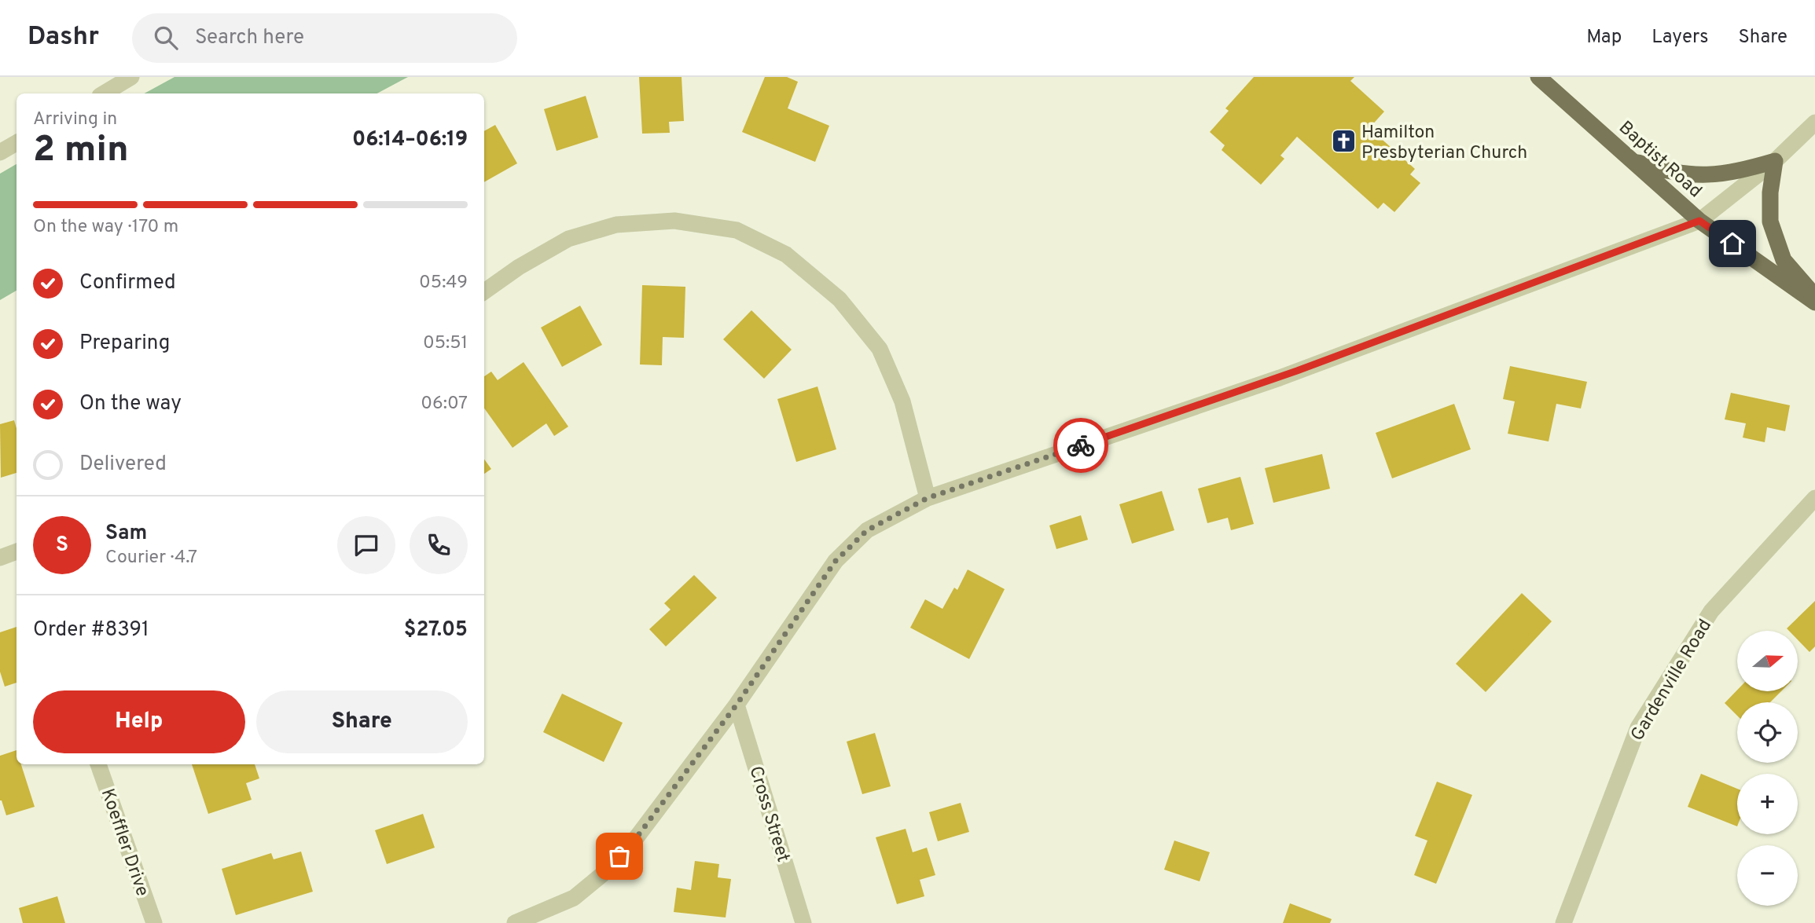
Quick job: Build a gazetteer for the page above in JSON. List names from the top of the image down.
{
  "streets": {
    "main road": ["Baptist Road"],
    "street": ["Gardenville Road", "Cross Street", "Koeffler Drive"]
  },
  "places": {
    "church": ["Hamilton Presbyterian Church"]
  },
  "north": "right",
  "page": {
    "header": "Dashr",
    "search": "Search here",
    "nav": ["Map", "Layers", "Share"],
    "heading": ["2 min", "Arriving in", "06:14–06:19"],
    "panel": [
      "Sam",
      "Courier · 4.7",
      "Order #8391",
      "$27.05"
    ],
    "bar": "On the way · 170 m",
    "list": [
      ["Confirmed", "05:49"],
      ["Preparing", "05:51"],
      ["On the way", "06:07"],
      "Delivered"
    ],
    "round": "S",
    "map_buttons": ["+", "−"],
    "buttons": ["Help", "Share"]
  }
}
